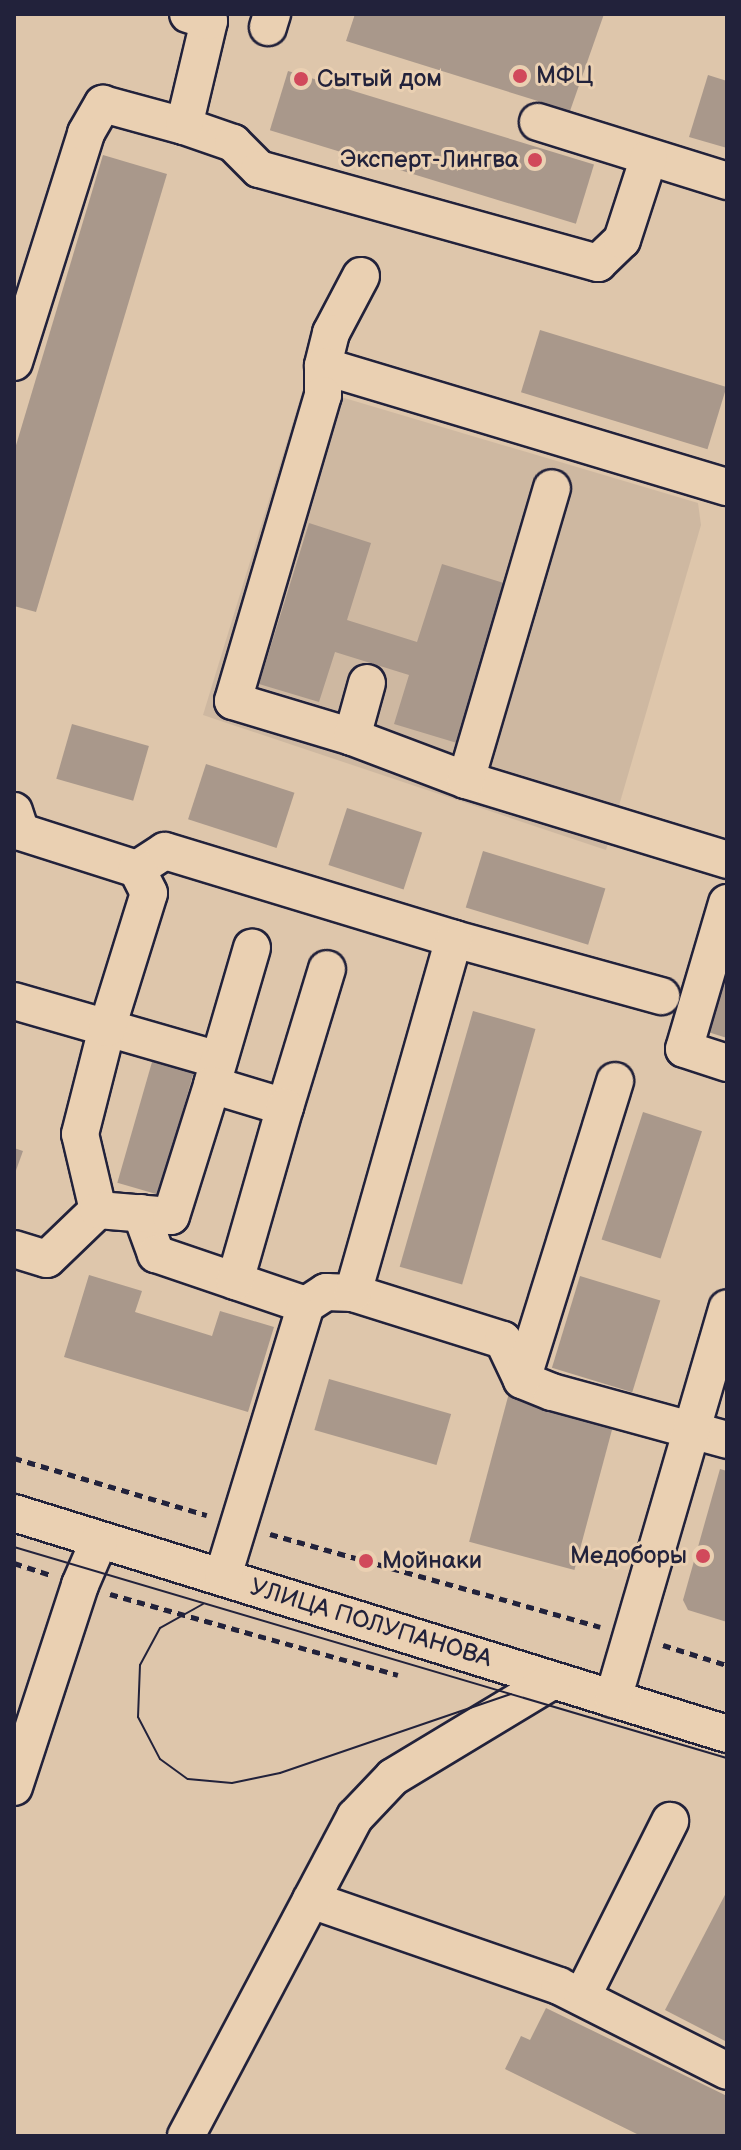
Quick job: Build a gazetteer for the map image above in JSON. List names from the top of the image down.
{
  "streets": {
    "street": ["УЛИЦА ПОЛУПАНОВА"]
  },
  "places": [
    "МФЦ",
    "Сытый дом",
    "Эксперт-Лингва",
    "Медоборы",
    "Мойнаки"
  ]
}
